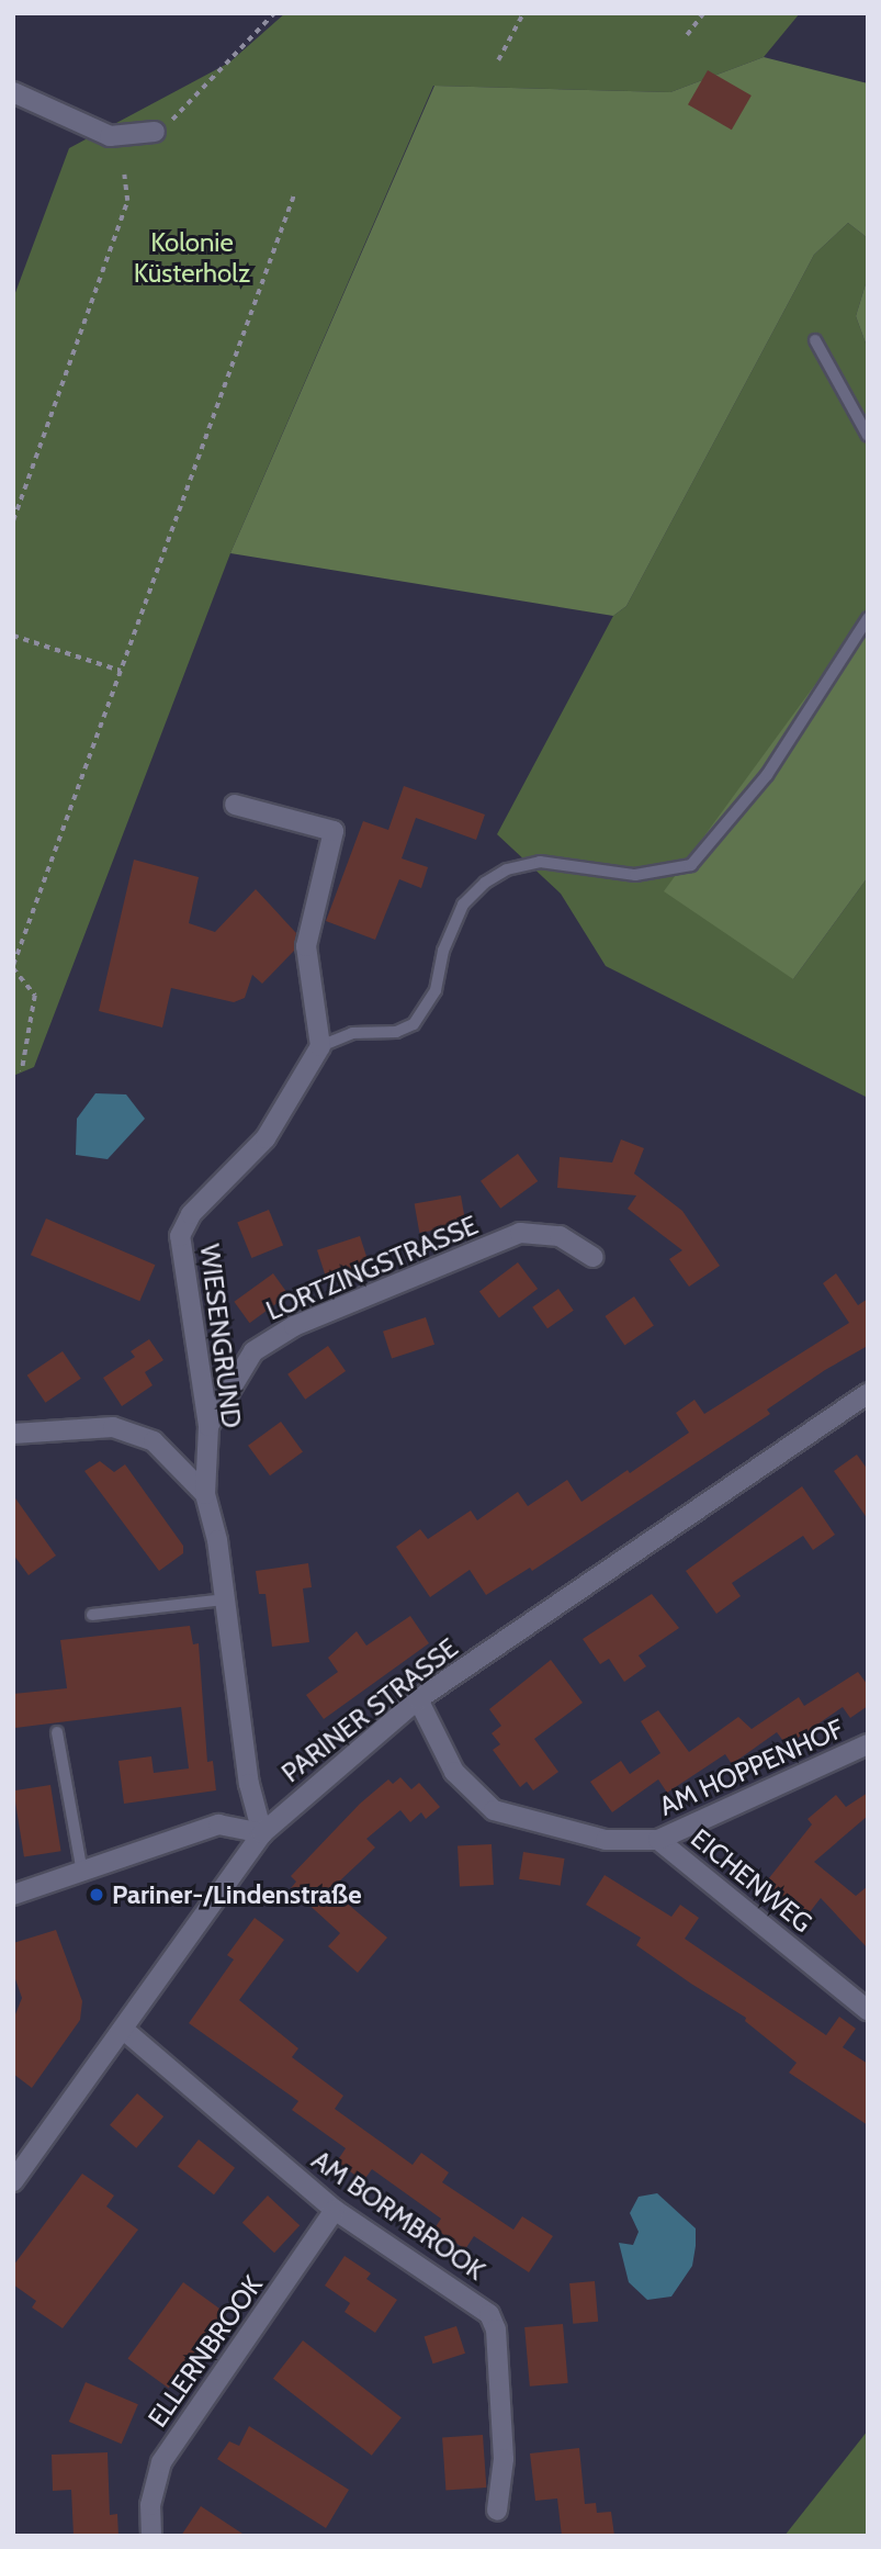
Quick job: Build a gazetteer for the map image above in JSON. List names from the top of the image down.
{
  "streets": {
    "street": [
      "LORTZINGSTRASSE",
      "WIESENGRUND",
      "PARINER STRASSE",
      "AM HOPPENHOF",
      "EICHENWEG",
      "AM BORMBROOK",
      "ELLERNBROOK"
    ]
  },
  "crossings": [
    ["LORTZINGSTRASSE", "WIESENGRUND"],
    ["WIESENGRUND", "PARINER STRASSE"],
    ["PARINER STRASSE", "EICHENWEG"],
    ["PARINER STRASSE", "AM BORMBROOK"],
    ["AM HOPPENHOF", "EICHENWEG"],
    ["AM BORMBROOK", "ELLERNBROOK"]
  ],
  "parks": ["Kolonie Küsterholz"],
  "places": ["Pariner-/Lindenstraße"]
}
